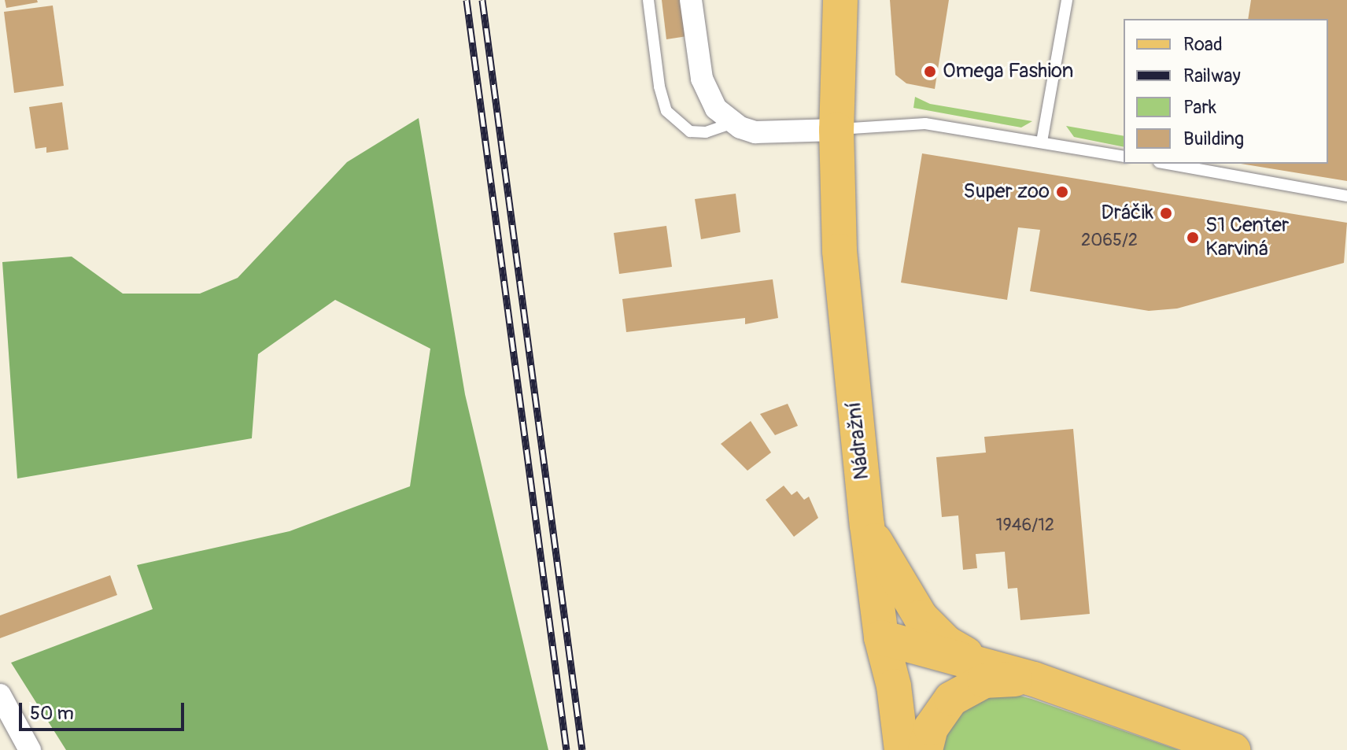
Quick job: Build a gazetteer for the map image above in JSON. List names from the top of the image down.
{
  "streets": {
    "main road": ["Nádražní"]
  },
  "places": [
    "Omega Fashion",
    "Super zoo",
    "Dráčik",
    "S1 Center Karviná"
  ],
  "house_numbers": ["2065/2", "1946/12"],
  "legend": [
    "Road",
    "Railway",
    "Park",
    "Building"
  ],
  "scale_bar": "50 m"
}
